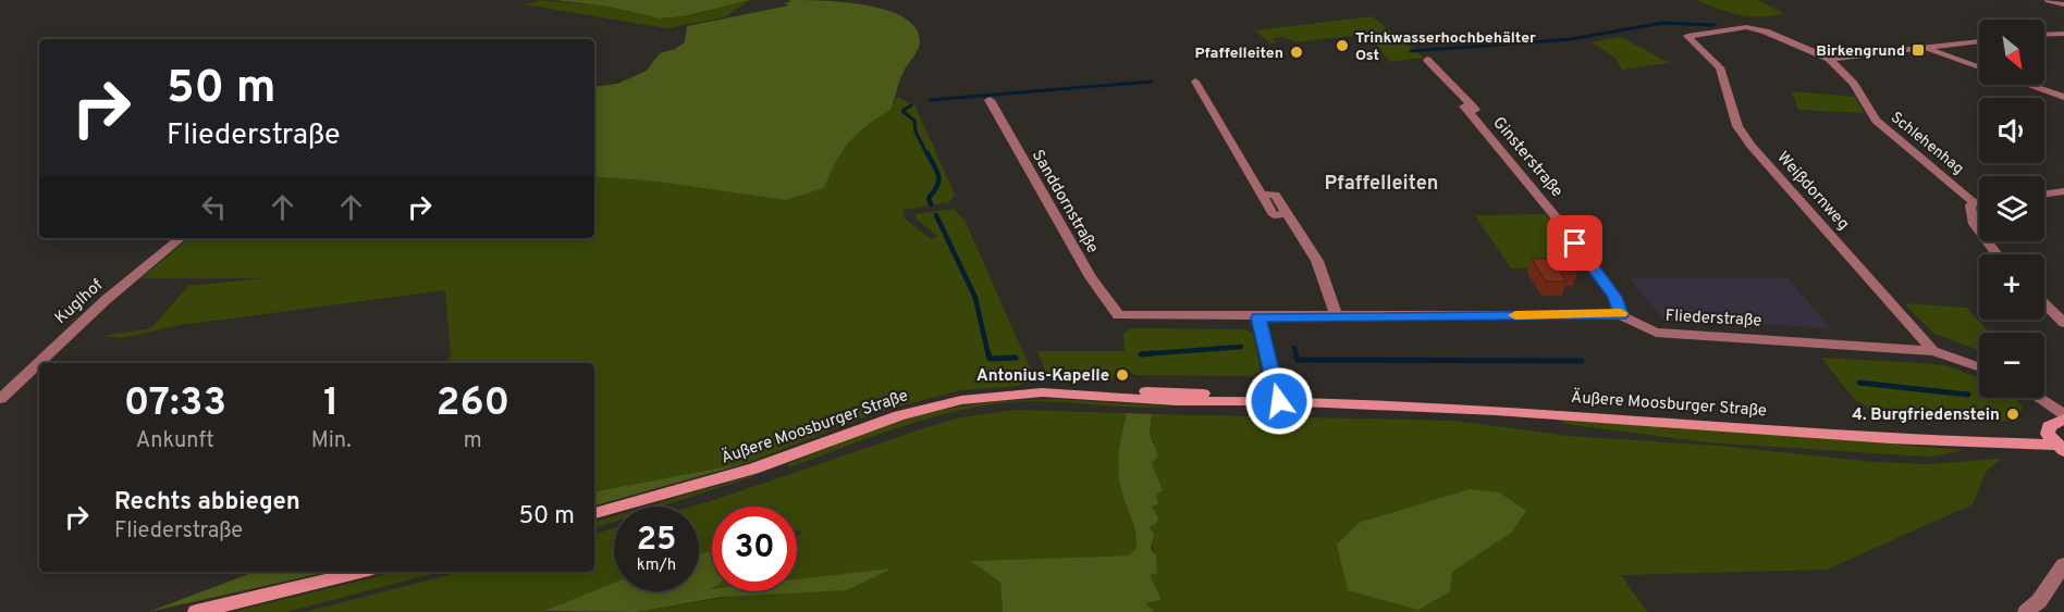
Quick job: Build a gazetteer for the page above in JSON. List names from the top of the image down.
{
  "streets": {
    "street": [
      "Schlehenhag",
      "Ginsterstraße",
      "Weißdornweg",
      "Sanddornstraße",
      "Kuglhof",
      "Fliederstraße",
      "Äußere Moosburger Straße"
    ]
  },
  "crossings": [
    ["Schlehenhag", "Weißdornweg"],
    ["Ginsterstraße", "Fliederstraße"],
    ["Weißdornweg", "Fliederstraße"],
    ["Sanddornstraße", "Fliederstraße"]
  ],
  "districts": ["Pfaffelleiten"],
  "places": {
    "other": [
      "Trinkwasserhochbehälter Ost",
      "Pfaffelleiten",
      "Antonius-Kapelle",
      "4. Burgfriedenstein"
    ],
    "transit": ["Birkengrund"]
  },
  "north": "bottom right",
  "page": {
    "map_buttons": ["+", "−"],
    "turn": ["50 m", "Fliederstraße"],
    "eta": [
      "07:33",
      "Ankunft",
      "1",
      "Min.",
      "260",
      "m"
    ],
    "list": [
      {
        "name": "Rechts abbiegen",
        "note": "Fliederstraße",
        "value": "50 m"
      }
    ],
    "speed": "25 km/h",
    "limit": "30"
  }
}
